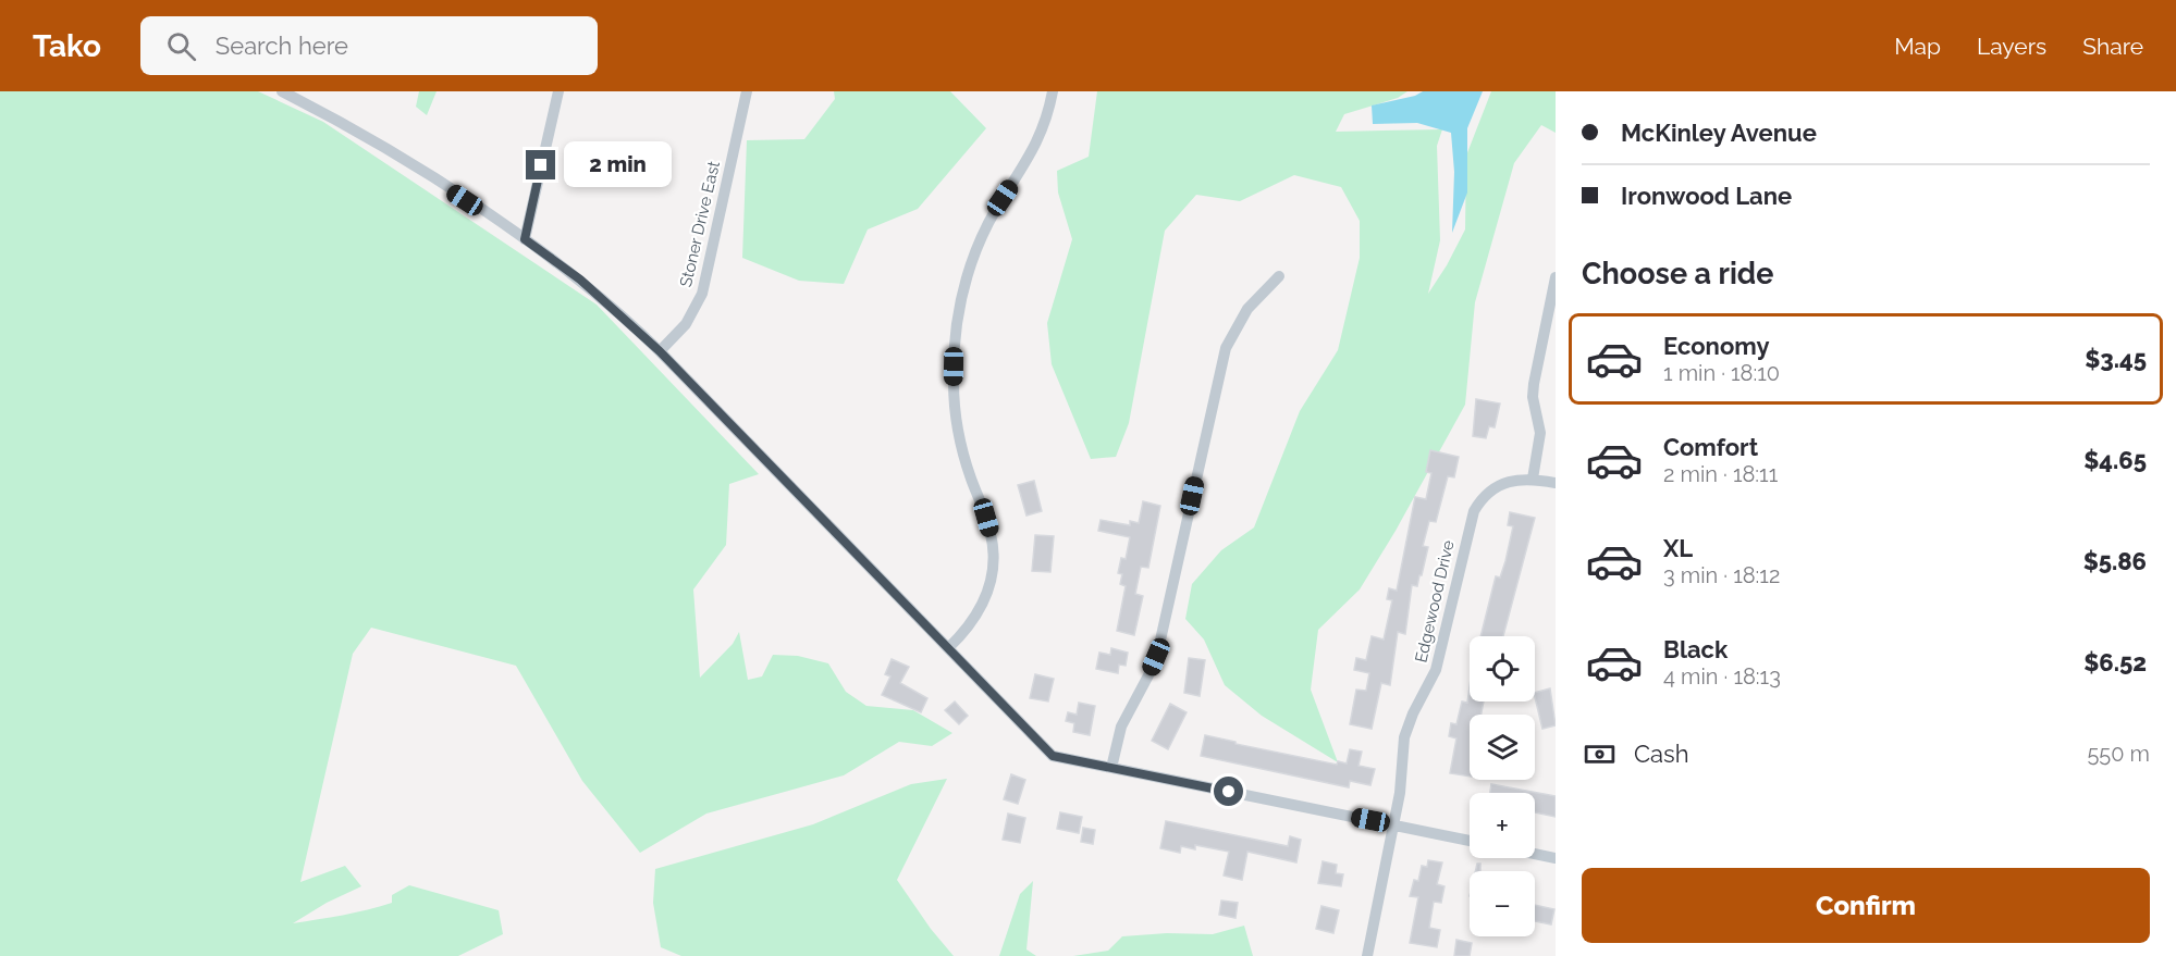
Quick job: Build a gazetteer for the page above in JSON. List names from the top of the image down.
{
  "streets": {
    "street": ["Stoner Drive East", "Edgewood Drive"]
  },
  "page": {
    "header": "Tako",
    "search": "Search here",
    "nav": ["Map", "Layers", "Share"],
    "banner": ["McKinley Avenue", "Ironwood Lane"],
    "bubble": "2 min",
    "heading": "Choose a ride",
    "list": [
      {
        "name": "Economy",
        "note": "1 min · 18:10",
        "value": "$3.45"
      },
      {
        "name": "Comfort",
        "note": "2 min · 18:11",
        "value": "$4.65"
      },
      {
        "name": "XL",
        "note": "3 min · 18:12",
        "value": "$5.86"
      },
      {
        "name": "Black",
        "note": "4 min · 18:13",
        "value": "$6.52"
      }
    ],
    "map_buttons": ["+", "−"],
    "pay": ["Cash", "550 m"],
    "buttons": "Confirm"
  }
}
